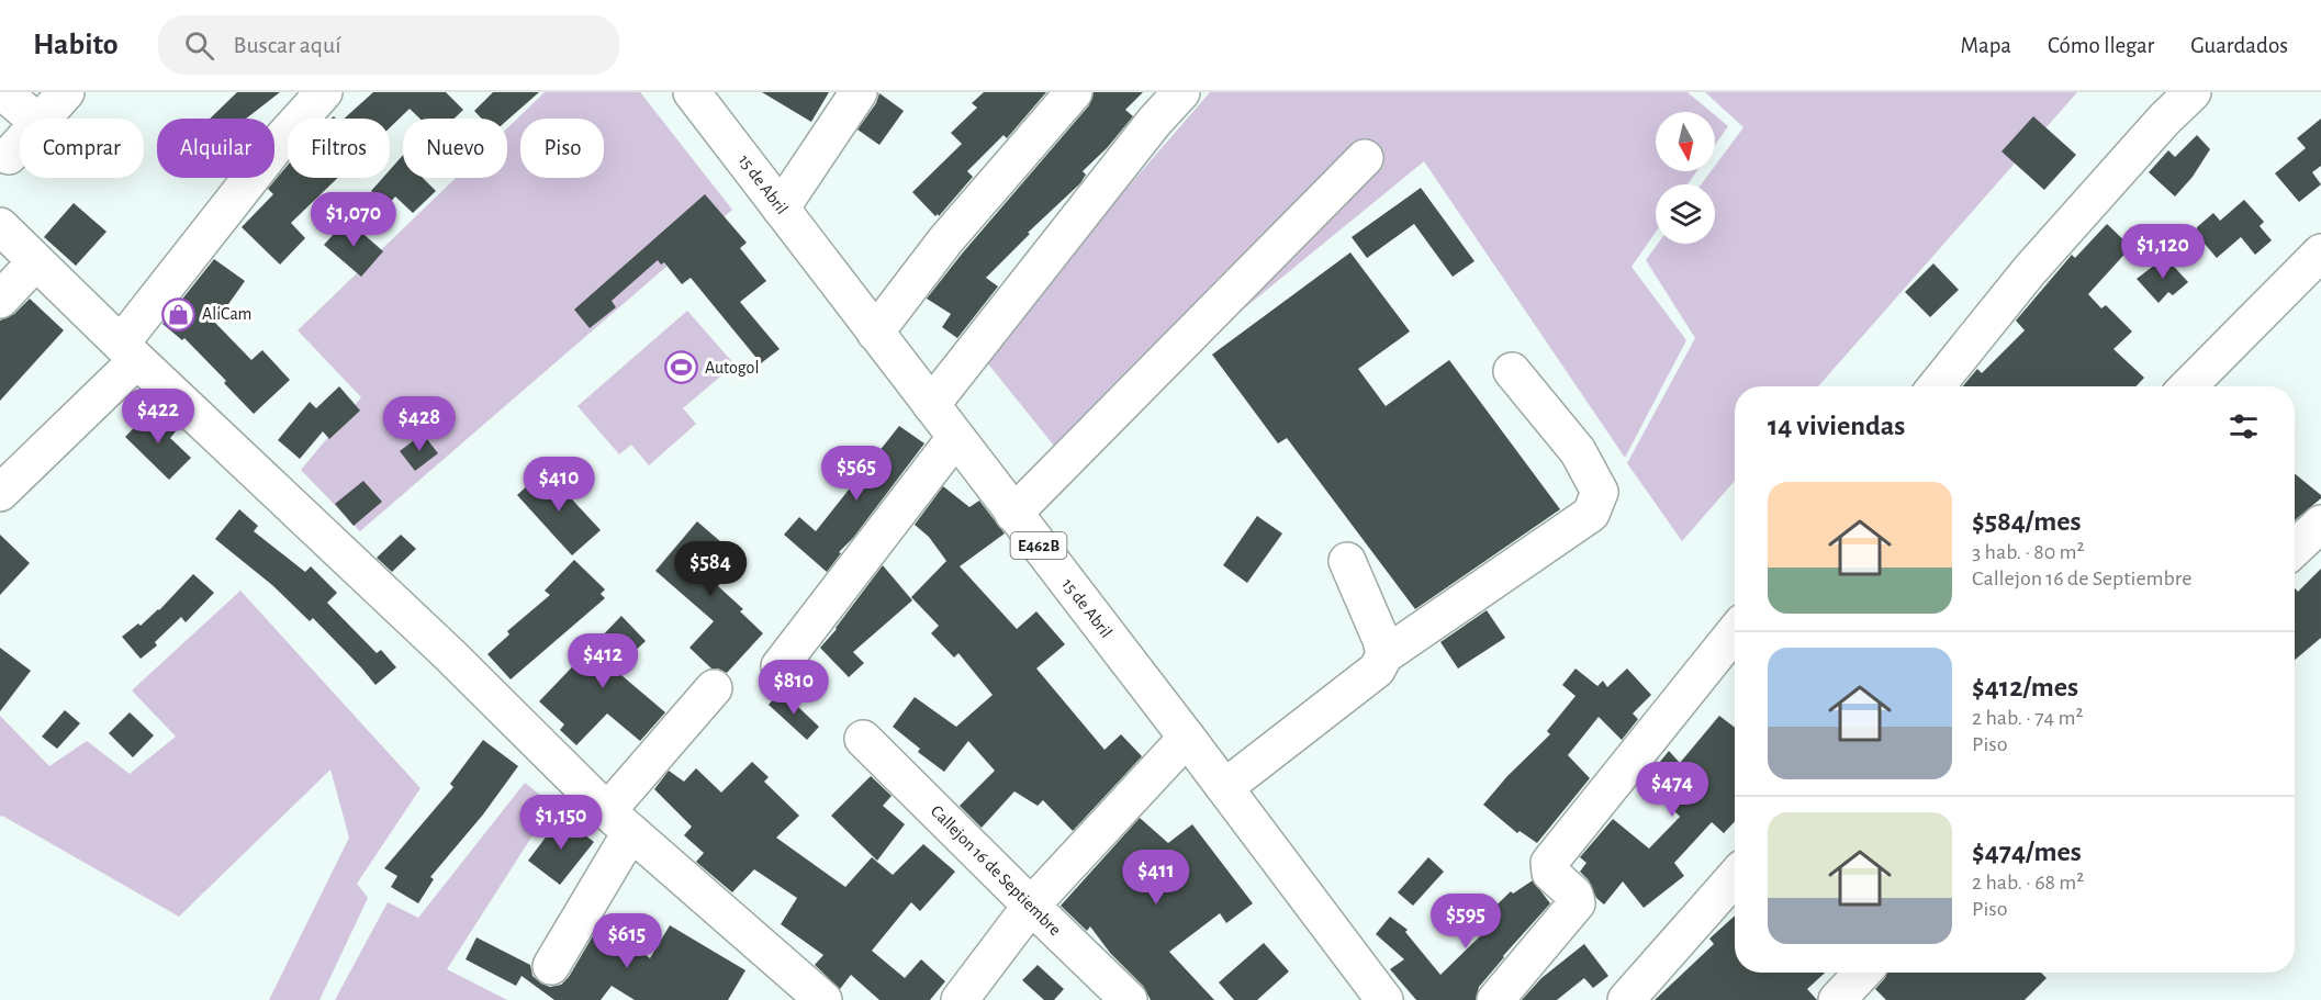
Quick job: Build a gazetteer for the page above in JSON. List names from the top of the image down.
{
  "streets": {
    "street": ["15 de Abril", "E462B", "Callejon 16 de Septiembre"]
  },
  "places": {
    "shop": ["AliCam"],
    "sports": ["Autogol"]
  },
  "north": "bottom",
  "page": {
    "header": "Habito",
    "search": "Buscar aquí",
    "nav": ["Mapa", "Cómo llegar", "Guardados"],
    "chip": [
      "Comprar",
      "Alquilar",
      "Filtros",
      "Nuevo",
      "Piso"
    ],
    "price": [
      "$1,070",
      "$1,120",
      "$422",
      "$428",
      "$565",
      "$410",
      "$584",
      "$412",
      "$810",
      "$474",
      "$1,150",
      "$411",
      "$595",
      "$615"
    ],
    "heading": "14 viviendas",
    "list": [
      {
        "name": "$584/mes",
        "note": "3 hab. · 80 m² · Callejon 16 de Septiembre"
      },
      {
        "name": "$412/mes",
        "note": "2 hab. · 74 m² · Piso"
      },
      {
        "name": "$474/mes",
        "note": "2 hab. · 68 m² · Piso"
      }
    ]
  }
}
